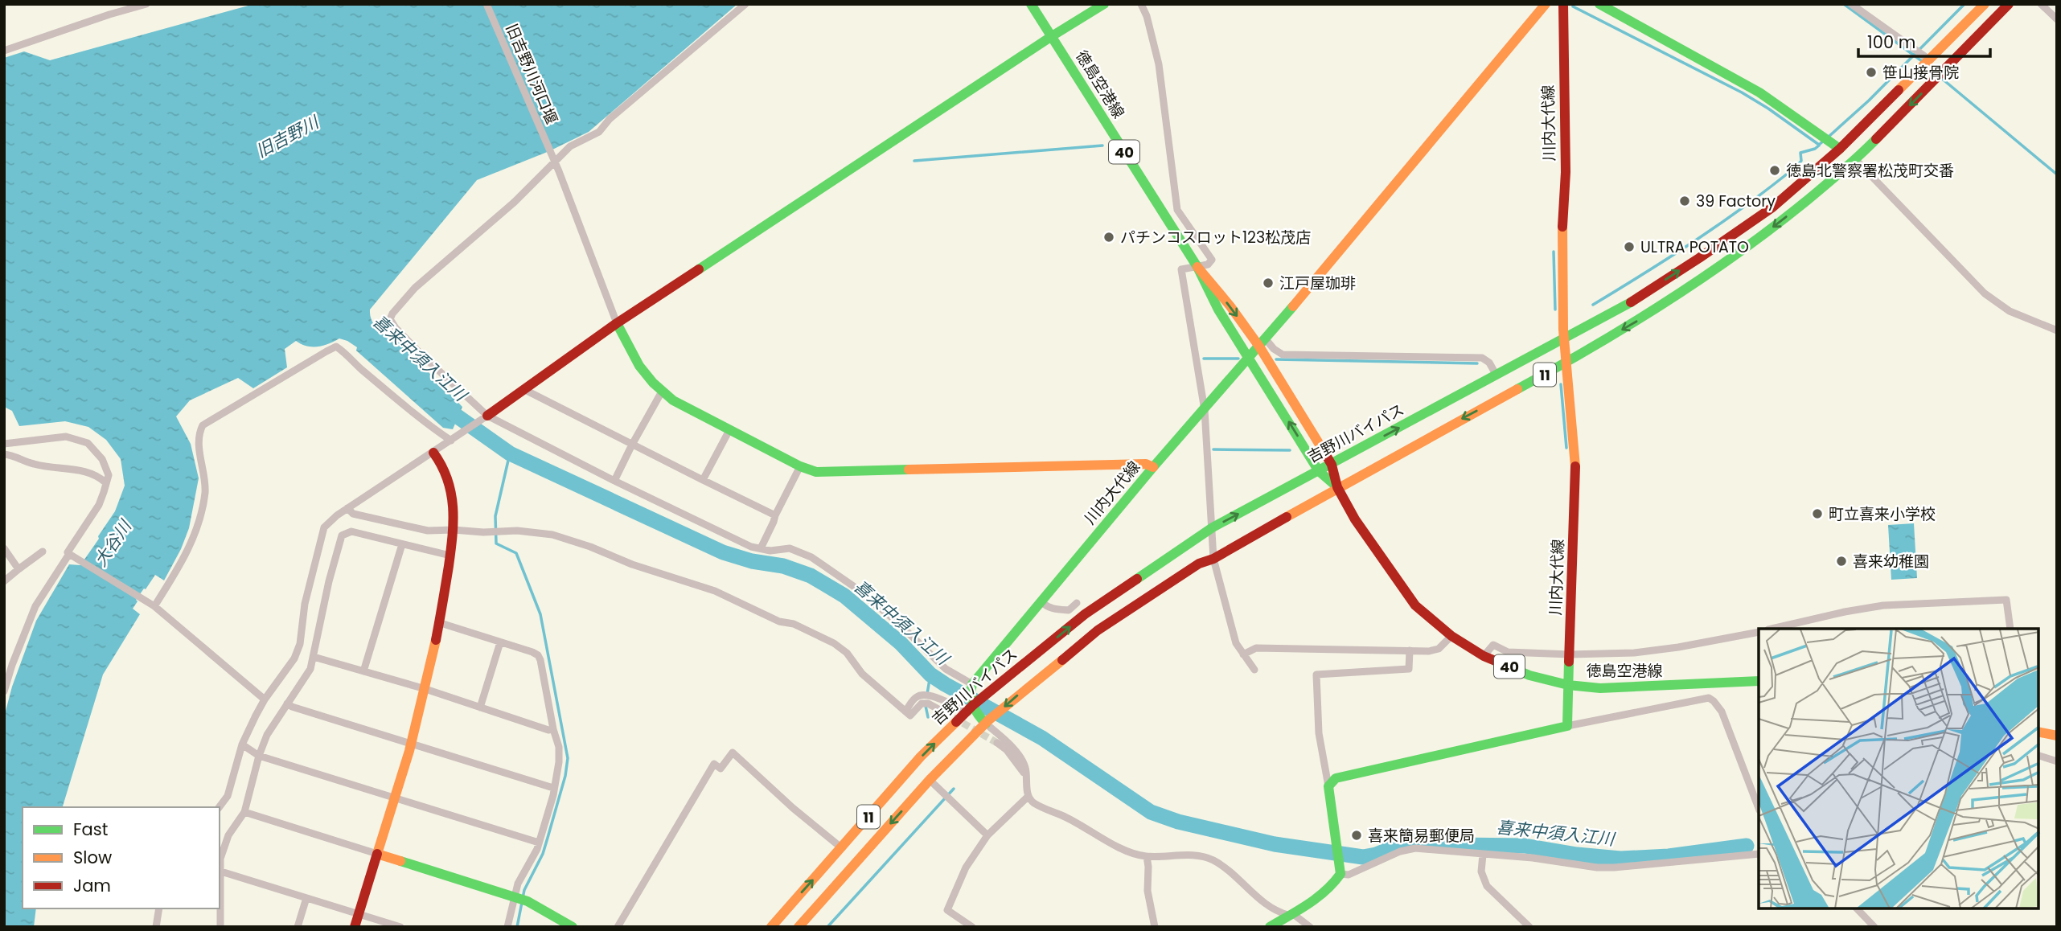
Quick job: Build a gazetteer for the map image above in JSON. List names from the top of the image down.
{
  "streets": {
    "main road": [
      "徳島空港線",
      "川内大代線",
      "40",
      "11",
      "吉野川バイパス"
    ],
    "street": ["旧吉野川河口堰"]
  },
  "crossings": [
    ["徳島空港線", "川内大代線"],
    ["徳島空港線", "11"],
    ["徳島空港線", "吉野川バイパス"],
    ["川内大代線", "11"],
    ["川内大代線", "吉野川バイパス"]
  ],
  "water": ["旧吉野川", "喜来中須入江川", "大谷川"],
  "places": [
    "笹山接骨院",
    "徳島北警察署松茂町交番",
    "39 Factory",
    "パチンコスロット123松茂店",
    "ULTRA POTATO",
    "江戸屋珈琲",
    "町立喜来小学校",
    "喜来幼稚園",
    "喜来簡易郵便局"
  ],
  "legend": ["Fast", "Slow", "Jam"],
  "scale_bar": "100 m"
}
